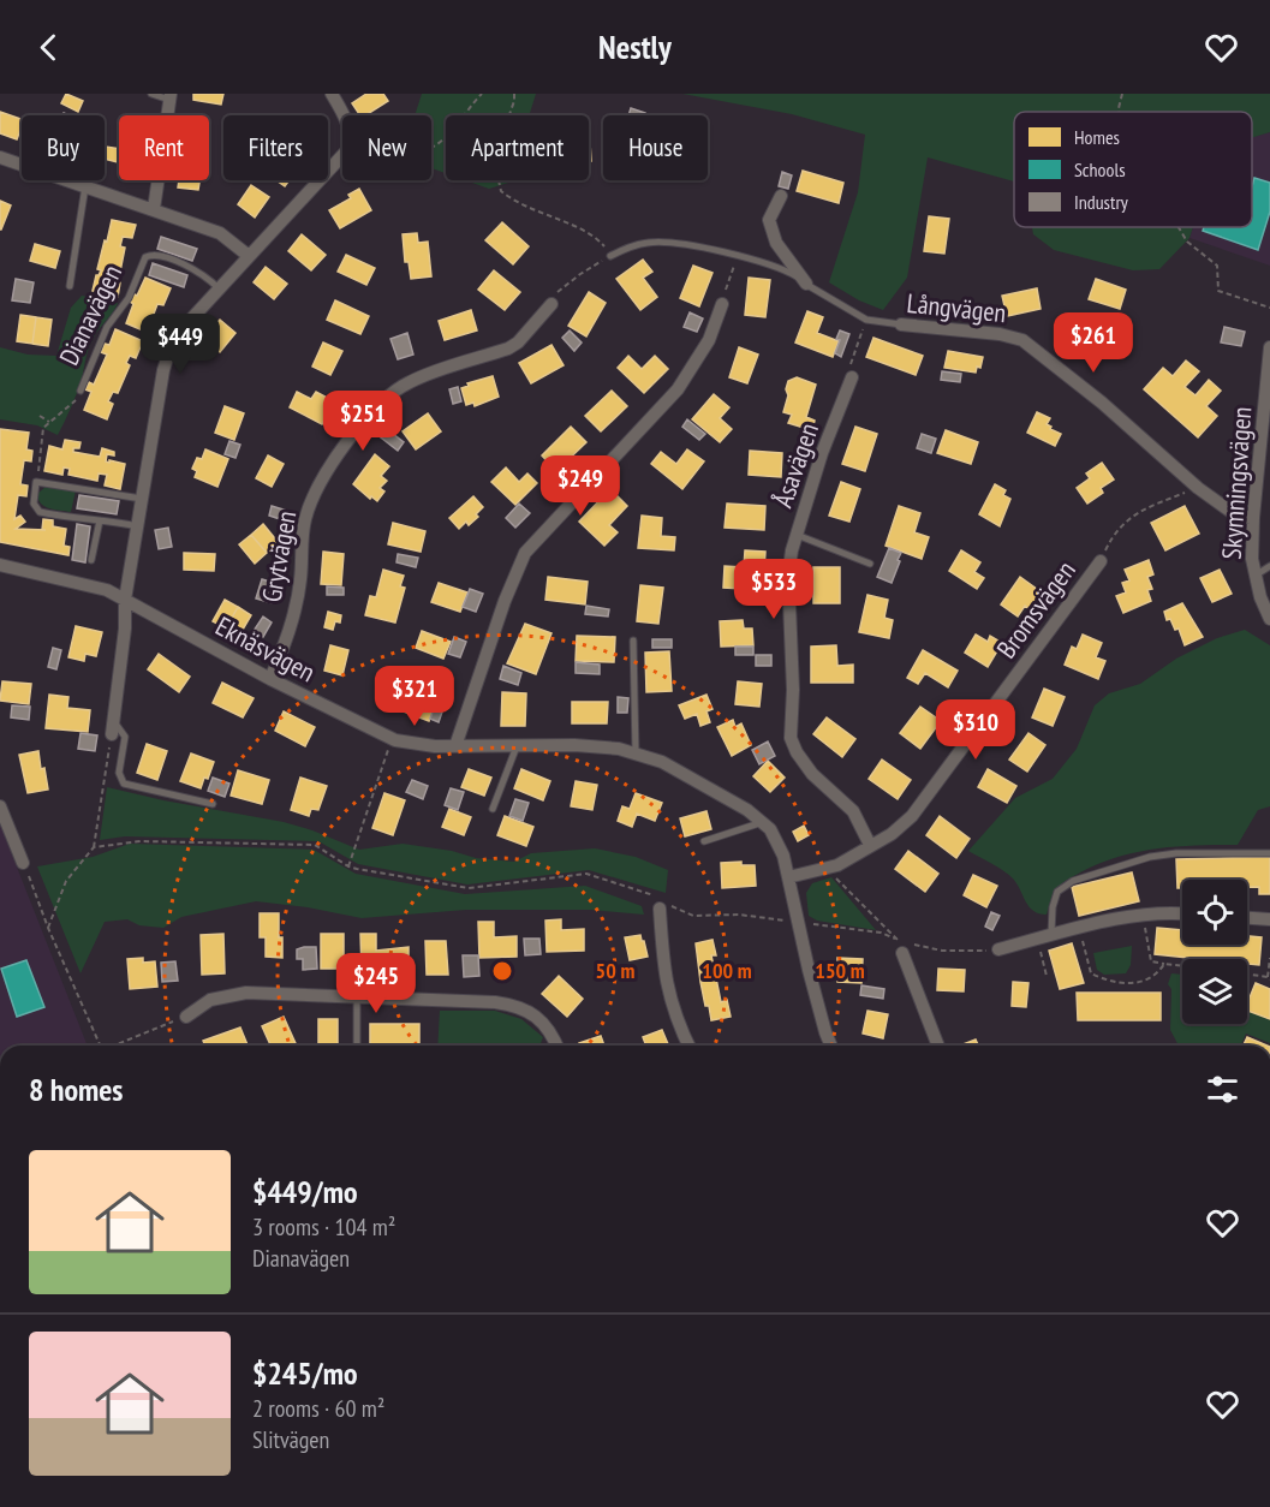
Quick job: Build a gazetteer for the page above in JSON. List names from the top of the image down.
{
  "streets": {
    "street": [
      "Långvägen",
      "Åsavägen",
      "Skymningsvägen",
      "Grytvägen",
      "Bromsvägen",
      "Eknäsvägen"
    ],
    "lane": ["Dianavägen"]
  },
  "crossings": [
    ["Långvägen", "Skymningsvägen"],
    ["Åsavägen", "Bromsvägen"],
    ["Grytvägen", "Eknäsvägen"],
    ["Bromsvägen", "Eknäsvägen"]
  ],
  "legend": ["Homes", "Schools", "Industry"],
  "page": {
    "header": "Nestly",
    "chip": [
      "Buy",
      "Rent",
      "Filters",
      "New",
      "Apartment",
      "House"
    ],
    "price": [
      "$261",
      "$449",
      "$251",
      "$249",
      "$533",
      "$321",
      "$310",
      "$245"
    ],
    "heading": "8 homes",
    "list": [
      {
        "name": "$449/mo",
        "note": "3 rooms · 104 m² · Dianavägen"
      },
      {
        "name": "$245/mo",
        "note": "2 rooms · 60 m² · Slitvägen"
      }
    ]
  },
  "rings": ["50 m", "100 m", "150 m"]
}
